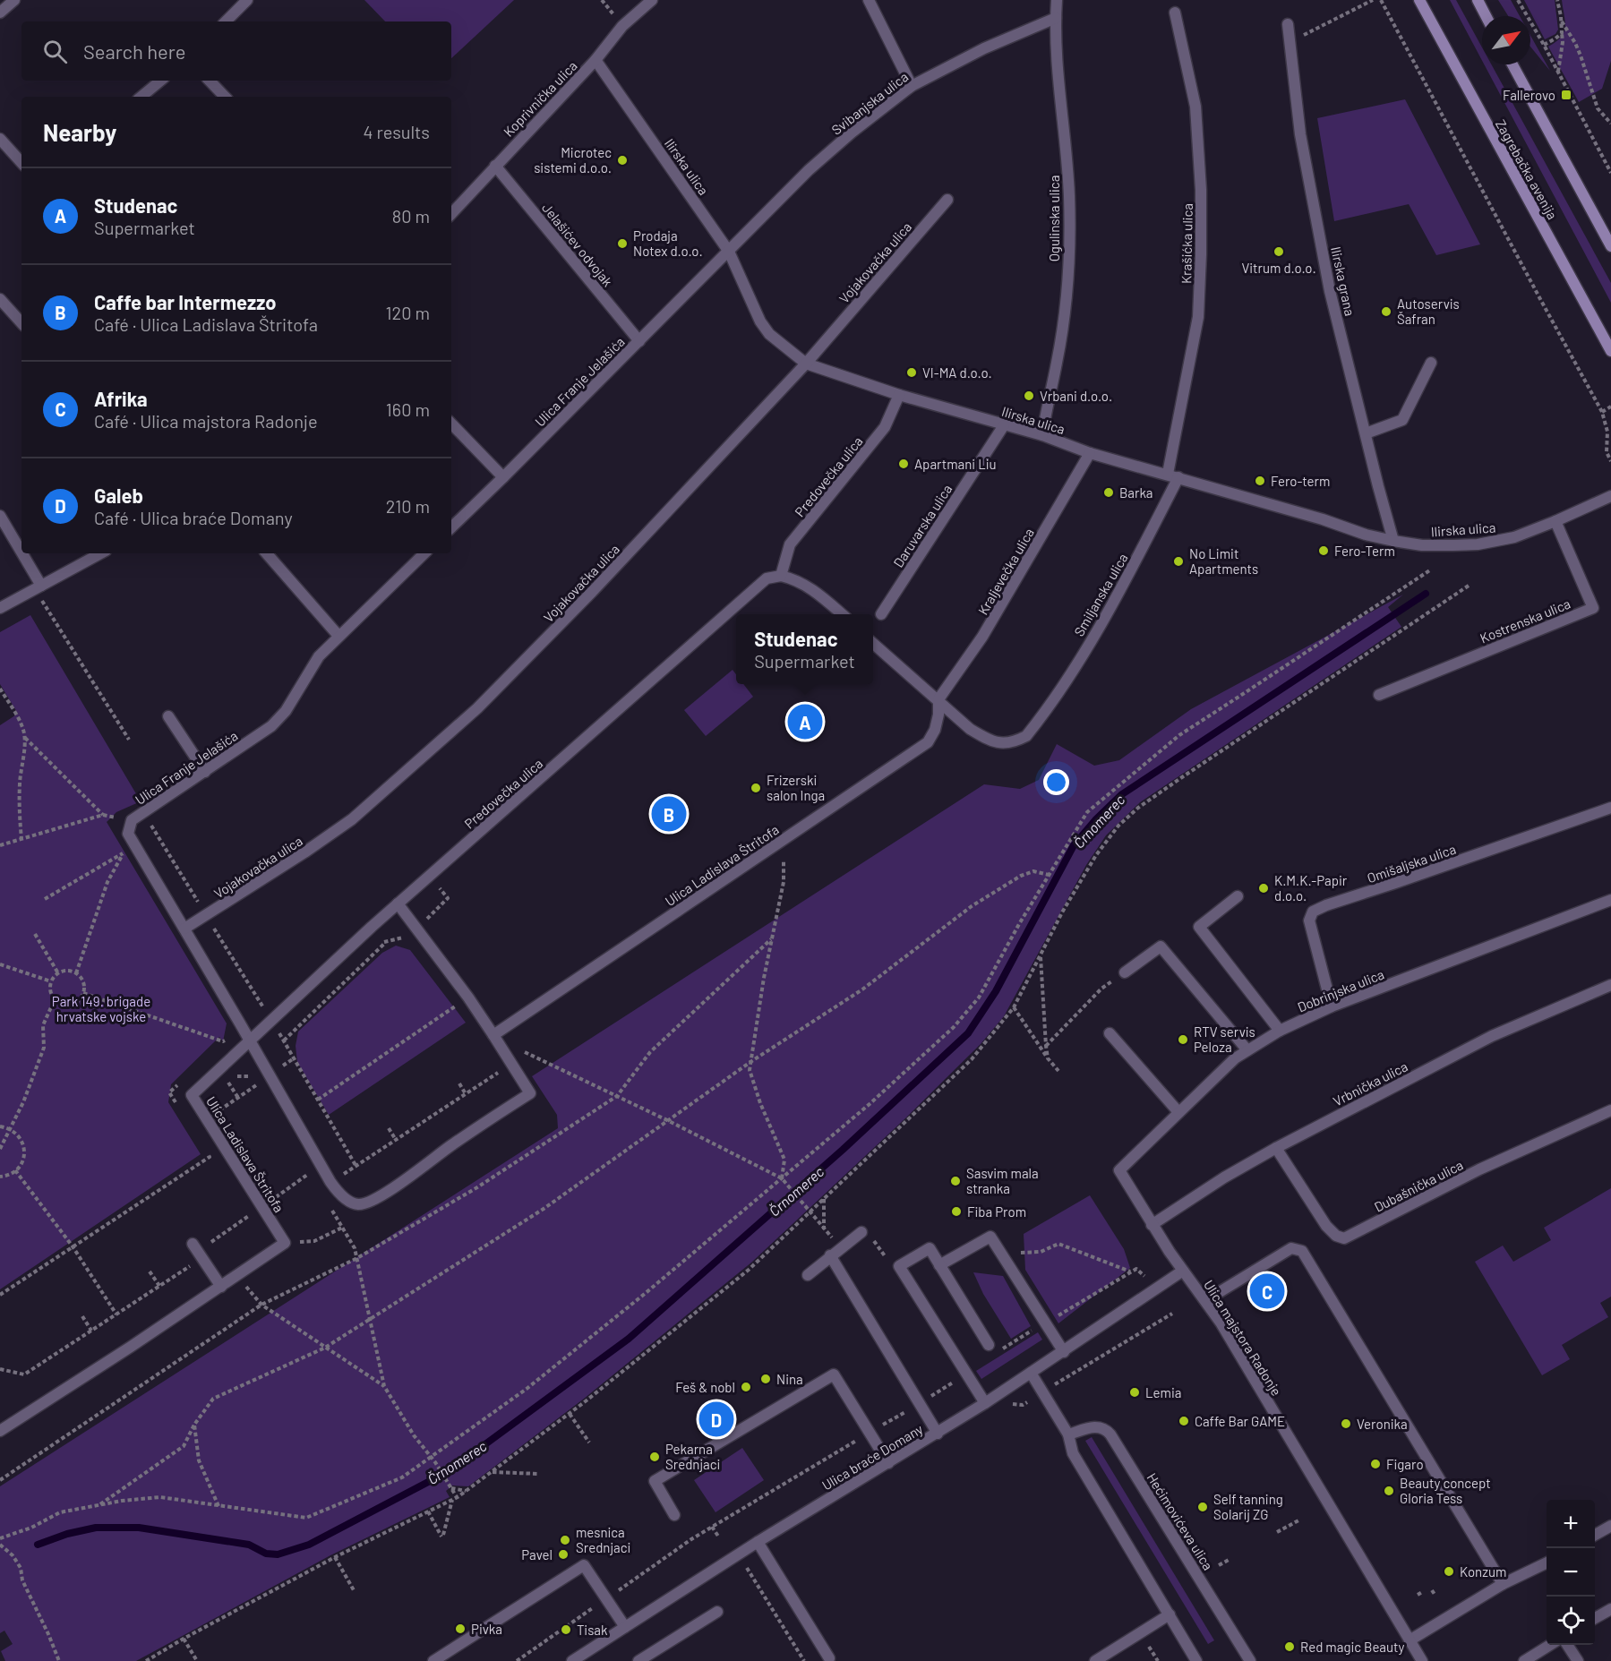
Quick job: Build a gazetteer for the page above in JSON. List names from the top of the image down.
{
  "streets": {
    "main road": ["Zagrebačka avenija"],
    "street": [
      "Koprivnička ulica",
      "Svibanjska ulica",
      "Ilirska ulica",
      "Ogulinska ulica",
      "Krašićka ulica",
      "Jelašićev odvojak",
      "Vojakovačka ulica",
      "Ilirska grana",
      "Ulica Franje Jelašića",
      "Predovečka ulica",
      "Daruvarska ulica",
      "Kraljevečka ulica",
      "Smiljanska ulica",
      "Kostrenska ulica",
      "Omišaljska ulica",
      "Ulica Ladislava Štritofa",
      "Dobrinjska ulica",
      "Vrbnička ulica",
      "Dubašnička ulica",
      "Ulica majstora Radonje",
      "Ulica braće Domany",
      "Hećimovićeva ulica"
    ]
  },
  "crossings": [
    ["Koprivnička ulica", "Ilirska ulica"],
    ["Koprivnička ulica", "Jelašićev odvojak"],
    ["Svibanjska ulica", "Ilirska ulica"],
    ["Svibanjska ulica", "Ogulinska ulica"],
    ["Svibanjska ulica", "Ulica Franje Jelašića"],
    ["Ilirska ulica", "Ogulinska ulica"],
    ["Ilirska ulica", "Krašićka ulica"],
    ["Ilirska ulica", "Vojakovačka ulica"],
    ["Ilirska ulica", "Ilirska grana"],
    ["Ilirska ulica", "Ulica Franje Jelašića"],
    ["Ilirska ulica", "Predovečka ulica"],
    ["Ilirska ulica", "Daruvarska ulica"],
    ["Ilirska ulica", "Kraljevečka ulica"],
    ["Ilirska ulica", "Smiljanska ulica"],
    ["Ilirska ulica", "Kostrenska ulica"],
    ["Krašićka ulica", "Smiljanska ulica"],
    ["Jelašićev odvojak", "Ulica Franje Jelašića"],
    ["Vojakovačka ulica", "Ulica Franje Jelašića"],
    ["Ulica Franje Jelašića", "Predovečka ulica"],
    ["Ulica Franje Jelašića", "Ulica Ladislava Štritofa"],
    ["Predovečka ulica", "Ulica Ladislava Štritofa"],
    ["Kraljevečka ulica", "Smiljanska ulica"],
    ["Kraljevečka ulica", "Ulica Ladislava Štritofa"],
    ["Smiljanska ulica", "Ulica Ladislava Štritofa"],
    ["Omišaljska ulica", "Dobrinjska ulica"],
    ["Dobrinjska ulica", "Ulica majstora Radonje"],
    ["Vrbnička ulica", "Dubašnička ulica"],
    ["Vrbnička ulica", "Ulica majstora Radonje"],
    ["Ulica majstora Radonje", "Ulica braće Domany"]
  ],
  "water": ["Črnomerec"],
  "parks": ["Park 149. brigade hrvatske vojske"],
  "places": {
    "transit": ["Fallerovo"],
    "other": [
      "Microtec sistemi d.o.o.",
      "Prodaja Notex d.o.o.",
      "Vitrum d.o.o.",
      "Autoservis Šafran",
      "VI-MA d.o.o.",
      "Vrbani d.o.o.",
      "Apartmani Liu",
      "Fero-term",
      "Barka",
      "Fero-Term",
      "No Limit Apartments",
      "Frizerski salon Inga",
      "K.M.K.-Papir d.o.o.",
      "RTV servis Peloza",
      "Sasvim mala stranka",
      "Fiba Prom",
      "Nina",
      "Feš & nobl",
      "Lemia",
      "Caffe Bar GAME",
      "Veronika",
      "Pekarna Srednjaci",
      "Figaro",
      "Beauty concept Gloria Tess",
      "Self tanning Solarij ZG",
      "mesnica Srednjaci",
      "Pavel",
      "Konzum",
      "Pivka",
      "Tisak",
      "Red magic Beauty"
    ]
  },
  "north": "top right",
  "page": {
    "search": "Search here",
    "heading": ["Nearby", "4 results"],
    "list": [
      {
        "mark": "A",
        "name": "Studenac",
        "note": "Supermarket",
        "value": "80 m"
      },
      {
        "mark": "B",
        "name": "Caffe bar Intermezzo",
        "note": "Café · Ulica Ladislava Štritofa",
        "value": "120 m"
      },
      {
        "mark": "C",
        "name": "Afrika",
        "note": "Café · Ulica majstora Radonje",
        "value": "160 m"
      },
      {
        "mark": "D",
        "name": "Galeb",
        "note": "Café · Ulica braće Domany",
        "value": "210 m"
      }
    ],
    "popup": ["Studenac", "Supermarket"],
    "pins": [
      "A",
      "B",
      "C",
      "D"
    ],
    "map_buttons": ["+", "−"]
  }
}
